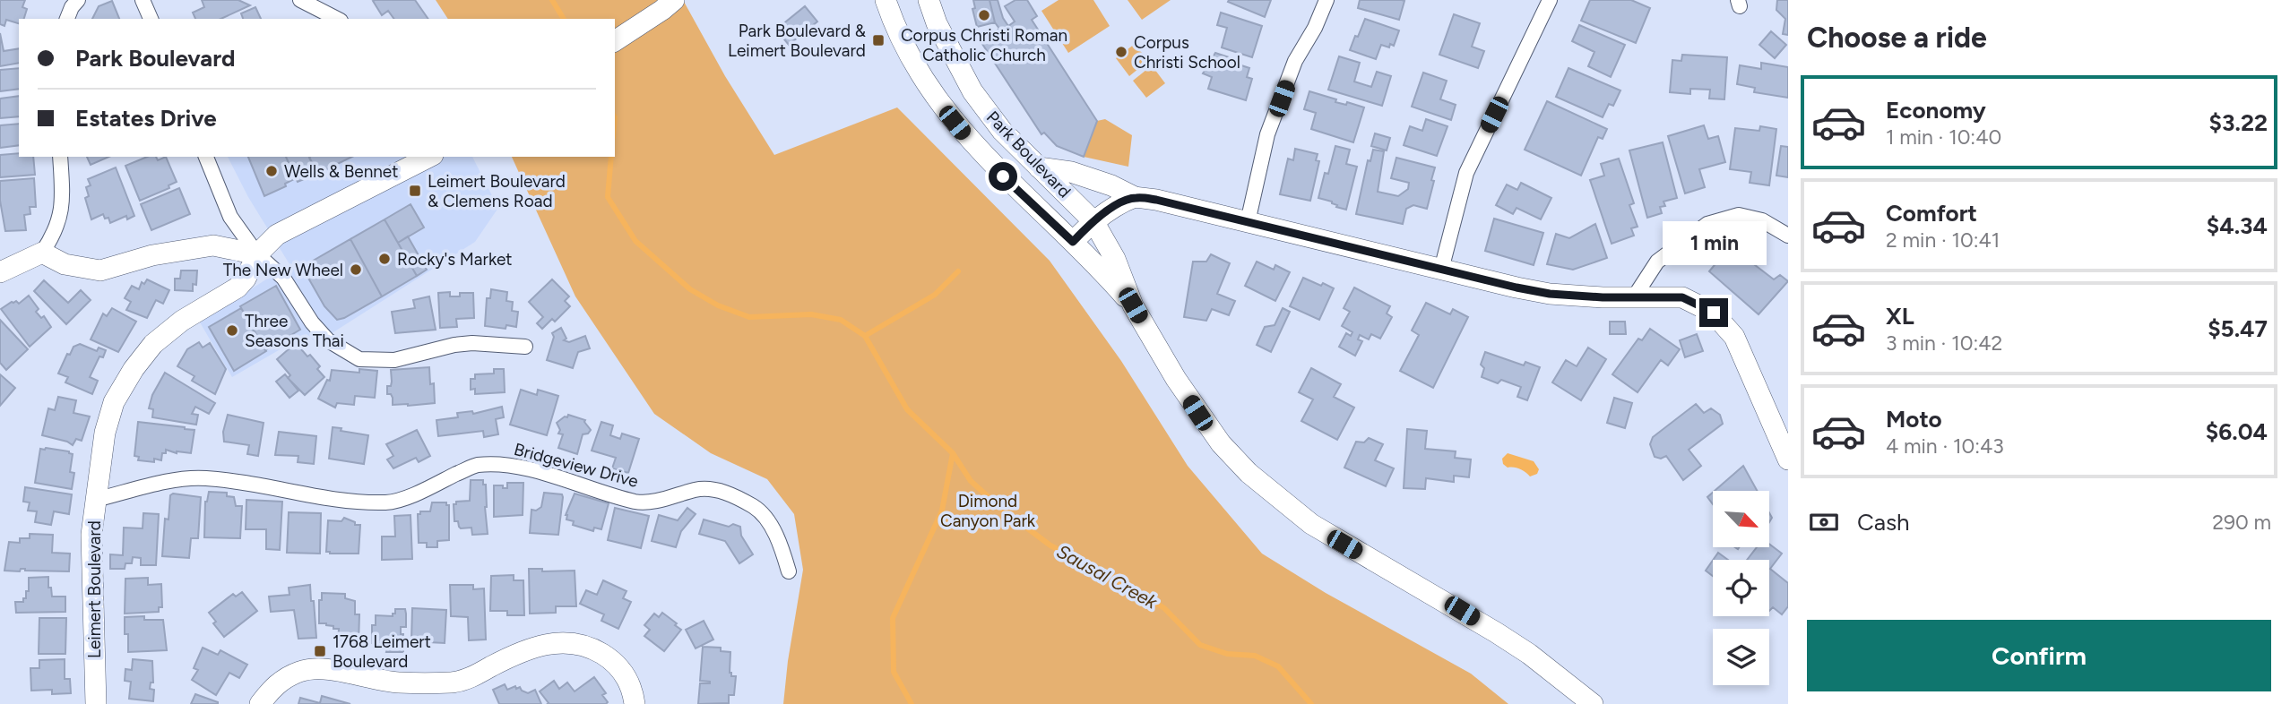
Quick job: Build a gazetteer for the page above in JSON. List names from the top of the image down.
{
  "streets": {
    "street": ["Park Boulevard", "Bridgeview Drive", "Leimert Boulevard"]
  },
  "crossings": [
    ["Bridgeview Drive", "Leimert Boulevard"]
  ],
  "water": ["Sausal Creek"],
  "parks": ["Dimond Canyon Park"],
  "places": {
    "other": [
      "Corpus Christi Roman Catholic Church",
      "Corpus Christi School",
      "Wells & Bennet",
      "Rocky's Market",
      "The New Wheel",
      "Three Seasons Thai"
    ],
    "transit": ["Park Boulevard & Leimert Boulevard", "Leimert Boulevard & Clemens Road", "1768 Leimert Boulevard"]
  },
  "north": "bottom right",
  "page": {
    "heading": "Choose a ride",
    "banner": ["Park Boulevard", "Estates Drive"],
    "list": [
      {
        "name": "Economy",
        "note": "1 min · 10:40",
        "value": "$3.22"
      },
      {
        "name": "Comfort",
        "note": "2 min · 10:41",
        "value": "$4.34"
      },
      {
        "name": "XL",
        "note": "3 min · 10:42",
        "value": "$5.47"
      },
      {
        "name": "Moto",
        "note": "4 min · 10:43",
        "value": "$6.04"
      }
    ],
    "bubble": "1 min",
    "pay": ["Cash", "290 m"],
    "buttons": "Confirm"
  }
}
